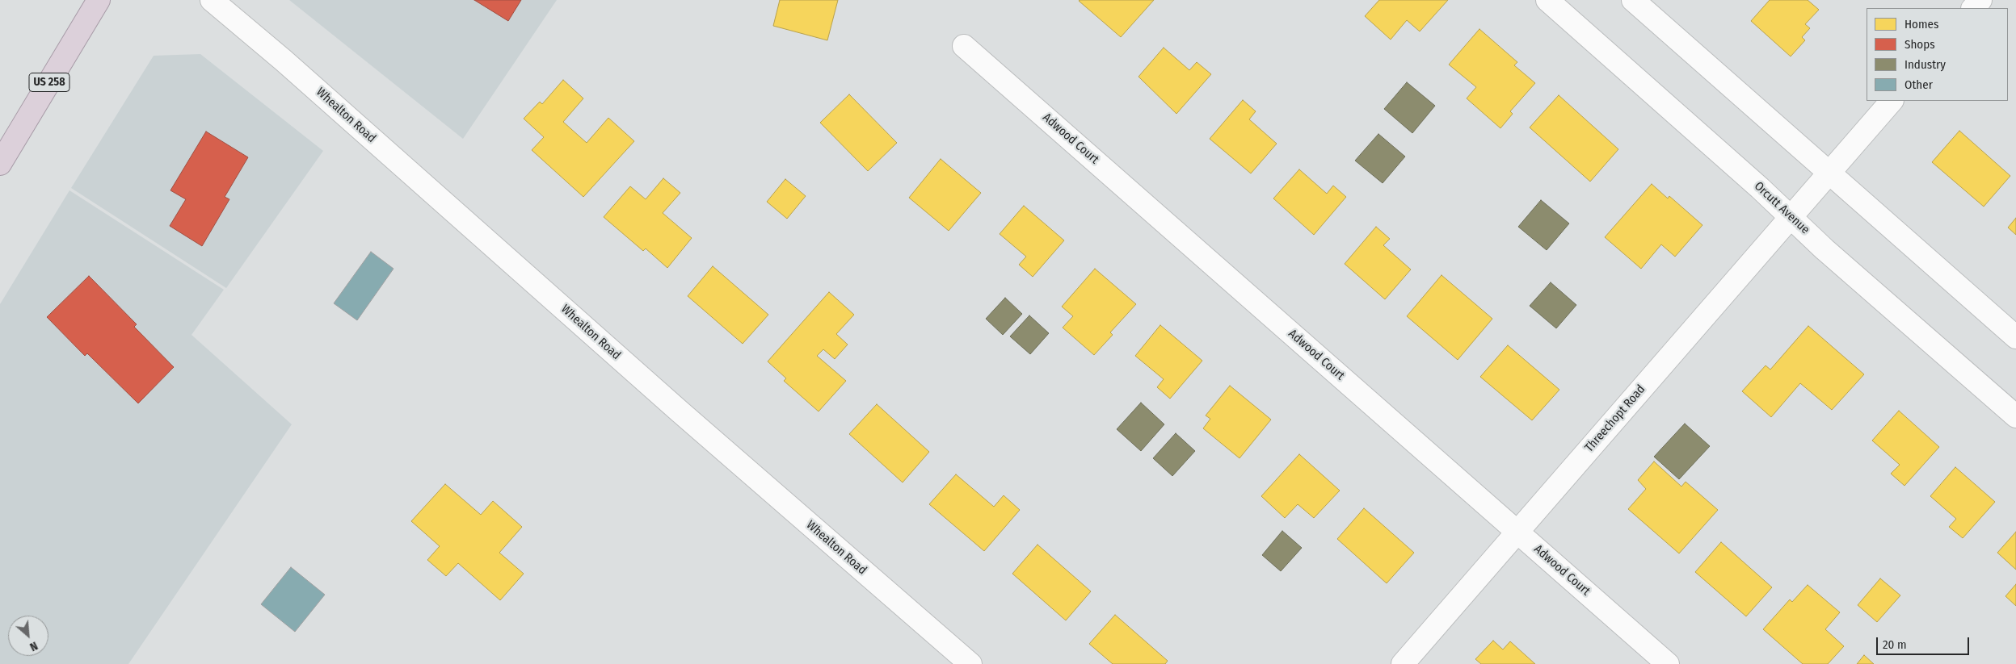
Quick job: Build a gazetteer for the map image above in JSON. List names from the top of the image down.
{
  "streets": {
    "highway": ["US 258"],
    "street": [
      "Whealton Road",
      "Adwood Court",
      "Orcutt Avenue",
      "Threechopt Road"
    ]
  },
  "crossings": [
    ["Adwood Court", "Threechopt Road"],
    ["Orcutt Avenue", "Threechopt Road"]
  ],
  "legend": [
    "Homes",
    "Shops",
    "Industry",
    "Other"
  ],
  "scale_bar": "20 m",
  "north": "bottom right"
}
